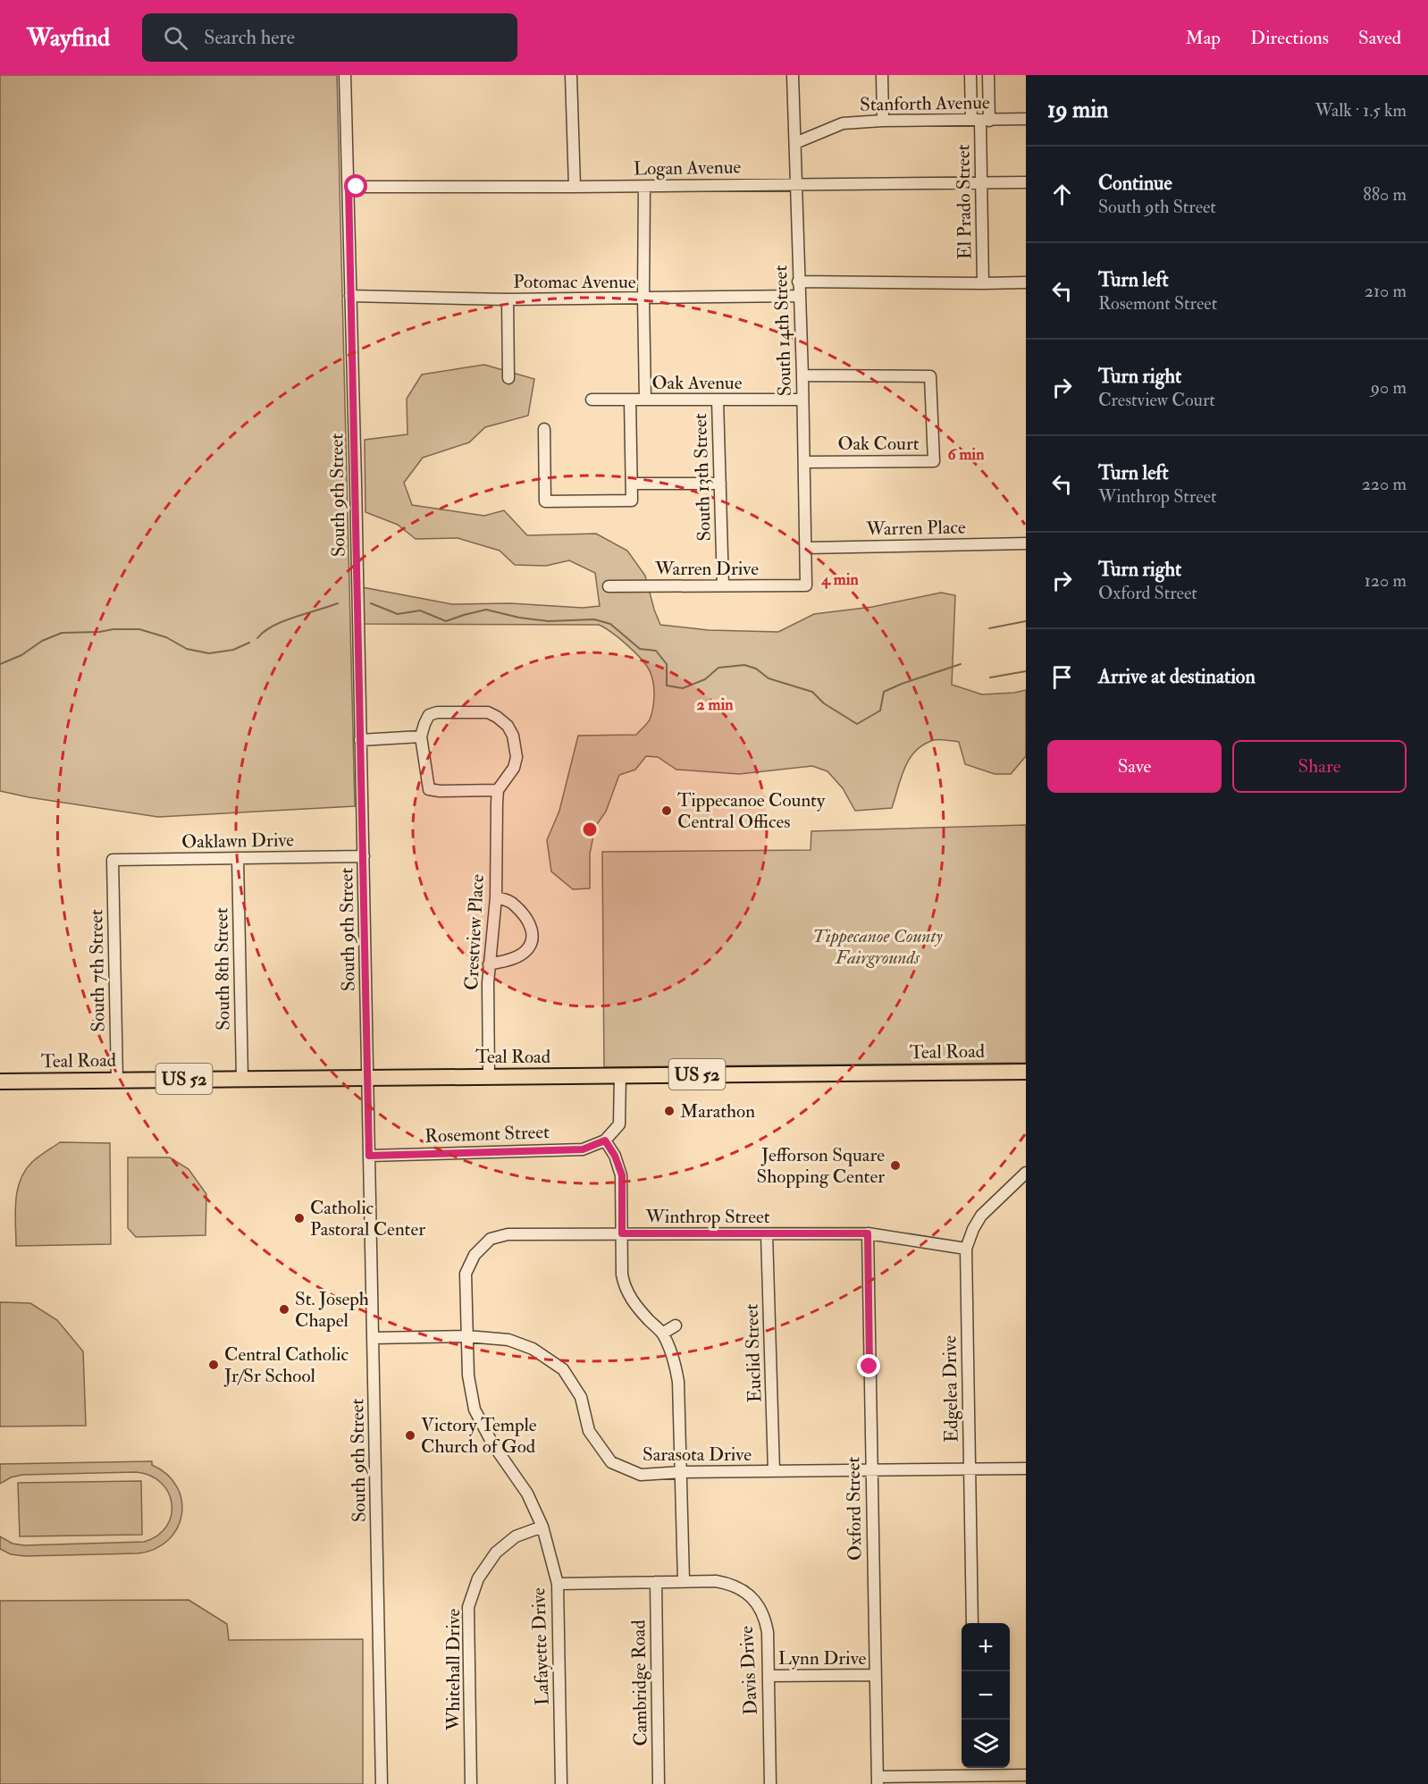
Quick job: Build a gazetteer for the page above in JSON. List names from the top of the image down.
{
  "streets": {
    "main road": ["Teal Road", "US 52"],
    "street": [
      "Stanforth Avenue",
      "Logan Avenue",
      "El Prado Street",
      "Potomac Avenue",
      "South 14th Street",
      "Oak Avenue",
      "Oak Court",
      "South 13th Street",
      "South 9th Street",
      "Warren Place",
      "Warren Drive",
      "Oaklawn Drive",
      "Crestview Place",
      "South 8th Street",
      "South 7th Street",
      "Rosemont Street",
      "Winthrop Street",
      "Euclid Street",
      "Edgelea Drive",
      "Sarasota Drive",
      "Oxford Street",
      "Lafayette Drive",
      "Lynn Drive",
      "Whitehall Drive",
      "Davis Drive",
      "Cambridge Road"
    ]
  },
  "crossings": [
    ["Stanforth Avenue", "El Prado Street"],
    ["Stanforth Avenue", "South 14th Street"],
    ["Logan Avenue", "El Prado Street"],
    ["Logan Avenue", "South 14th Street"],
    ["Logan Avenue", "South 9th Street"],
    ["Potomac Avenue", "South 14th Street"],
    ["Potomac Avenue", "South 9th Street"],
    ["South 14th Street", "Oak Avenue"],
    ["South 14th Street", "Oak Court"],
    ["South 14th Street", "Warren Place"],
    ["South 14th Street", "Warren Drive"],
    ["Oak Avenue", "South 13th Street"],
    ["South 13th Street", "Warren Drive"],
    ["South 9th Street", "Oaklawn Drive"],
    ["South 9th Street", "Teal Road"],
    ["South 9th Street", "Rosemont Street"],
    ["South 9th Street", "Sarasota Drive"],
    ["Oaklawn Drive", "South 8th Street"],
    ["Oaklawn Drive", "South 7th Street"],
    ["Crestview Place", "Teal Road"],
    ["South 8th Street", "Teal Road"],
    ["South 7th Street", "Teal Road"],
    ["Winthrop Street", "Euclid Street"],
    ["Winthrop Street", "Edgelea Drive"],
    ["Winthrop Street", "Sarasota Drive"],
    ["Winthrop Street", "Oxford Street"],
    ["Winthrop Street", "Lafayette Drive"],
    ["Euclid Street", "Sarasota Drive"],
    ["Edgelea Drive", "Sarasota Drive"],
    ["Sarasota Drive", "Oxford Street"],
    ["Sarasota Drive", "Lafayette Drive"],
    ["Oxford Street", "Lynn Drive"],
    ["Lafayette Drive", "Whitehall Drive"],
    ["Lafayette Drive", "Davis Drive"],
    ["Lynn Drive", "Davis Drive"],
    ["Davis Drive", "Cambridge Road"]
  ],
  "parks": ["Tippecanoe County Fairgrounds"],
  "places": [
    "Tippecanoe County Central Offices",
    "Marathon",
    "Jefforson Square Shopping Center",
    "Catholic Pastoral Center",
    "St. Joseph Chapel",
    "Central Catholic Jr/Sr School",
    "Victory Temple Church of God"
  ],
  "page": {
    "header": "Wayfind",
    "search": "Search here",
    "nav": ["Map", "Directions", "Saved"],
    "heading": ["19 min", "Walk · 1.5 km"],
    "list": [
      ["Continue", "South 9th Street", "880 m"],
      ["Turn left", "Rosemont Street", "210 m"],
      ["Turn right", "Crestview Court", "90 m"],
      ["Turn left", "Winthrop Street", "220 m"],
      ["Turn right", "Oxford Street", "120 m"],
      "Arrive at destination"
    ],
    "buttons": ["Save", "Share"],
    "map_buttons": ["+", "−"]
  },
  "rings": ["6 min", "4 min", "2 min"]
}
